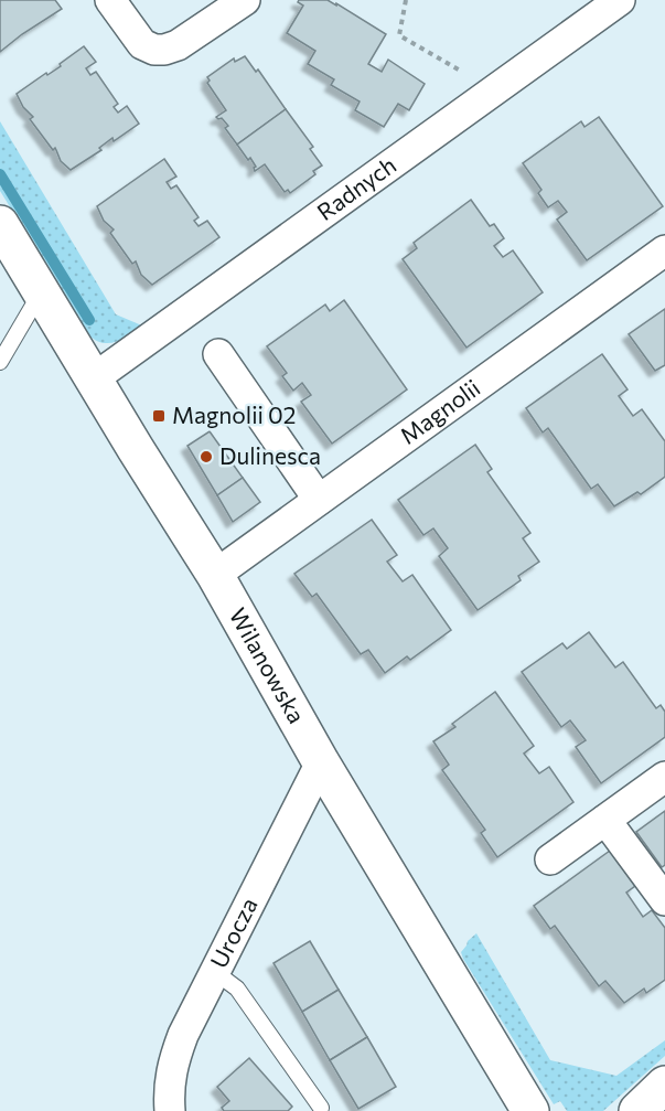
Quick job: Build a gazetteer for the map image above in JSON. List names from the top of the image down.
{
  "streets": {
    "street": [
      "Radnych",
      "Magnolii",
      "Wilanowska",
      "Urocza"
    ]
  },
  "crossings": [
    ["Radnych", "Wilanowska"],
    ["Magnolii", "Wilanowska"],
    ["Wilanowska", "Urocza"]
  ],
  "places": {
    "transit": ["Magnolii 02"],
    "other": ["Dulinesca"]
  }
}
